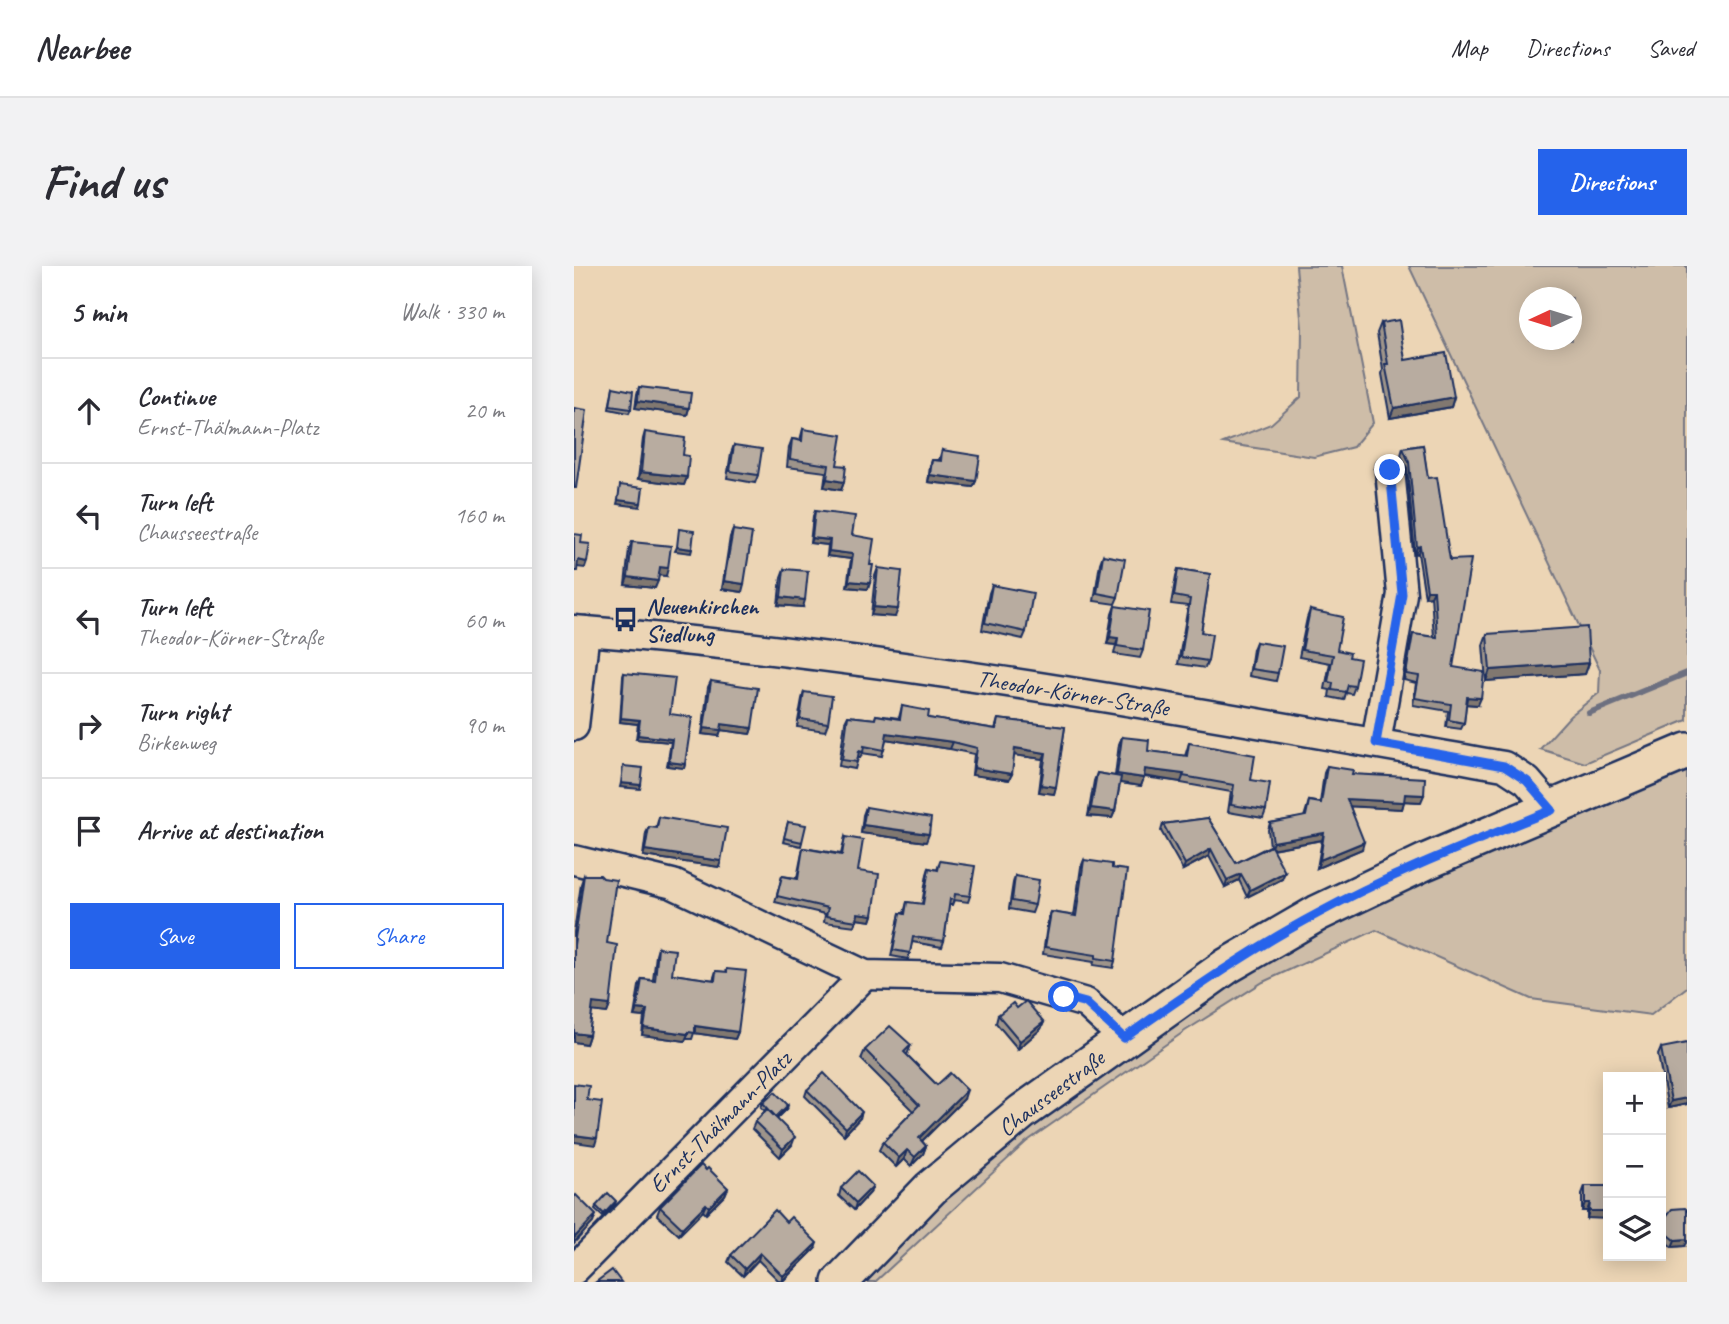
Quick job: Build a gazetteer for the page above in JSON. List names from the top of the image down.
{
  "streets": {
    "main road": ["Chausseestraße"],
    "street": ["Theodor-Körner-Straße", "Ernst-Thälmann-Platz"]
  },
  "crossings": [
    ["Theodor-Körner-Straße", "Chausseestraße"]
  ],
  "places": {
    "bus stop": ["Neuenkirchen Siedlung"]
  },
  "north": "left",
  "page": {
    "header": "Nearbee",
    "nav": ["Map", "Directions", "Saved"],
    "buttons": [
      "Directions",
      ["Save", "Share"]
    ],
    "title": "Find us",
    "heading": ["5 min", "Walk · 330 m"],
    "list": [
      ["Continue", "Ernst-Thälmann-Platz", "20 m"],
      ["Turn left", "Chausseestraße", "160 m"],
      ["Turn left", "Theodor-Körner-Straße", "60 m"],
      ["Turn right", "Birkenweg", "90 m"],
      "Arrive at destination"
    ],
    "map_buttons": ["+", "−"]
  }
}
